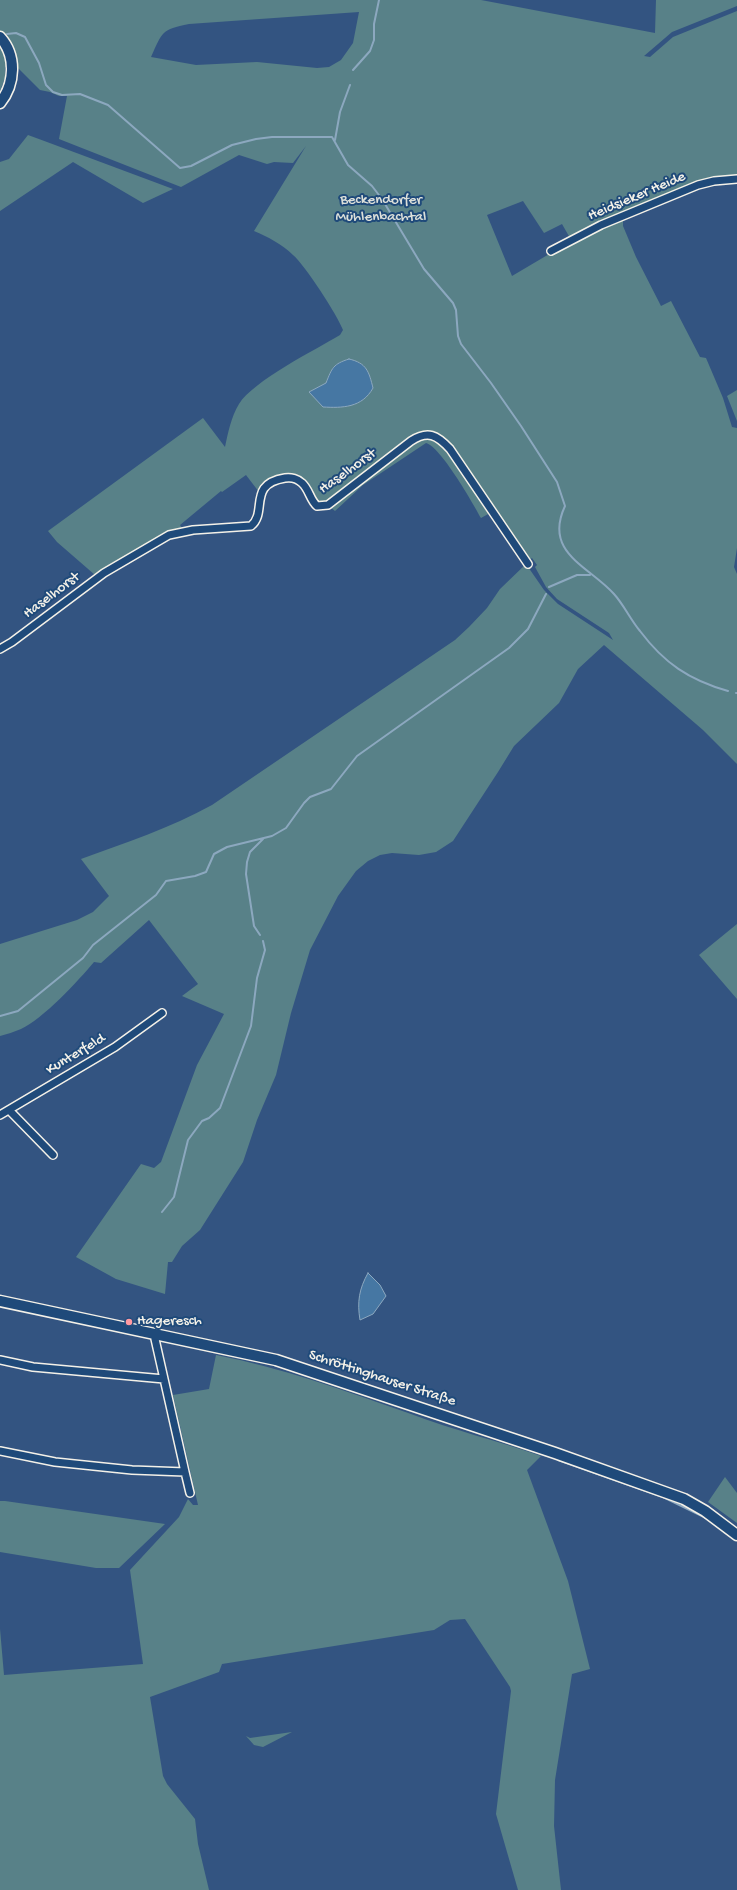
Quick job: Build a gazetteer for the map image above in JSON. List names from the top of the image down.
{
  "streets": {
    "main road": ["Schröttinghauser Straße"],
    "street": ["Heidsieker Heide", "Haselhorst", "Kunterfeld"]
  },
  "parks": ["Beckendorfer Mühlenbachtal"],
  "places": ["Hageresch"]
}
